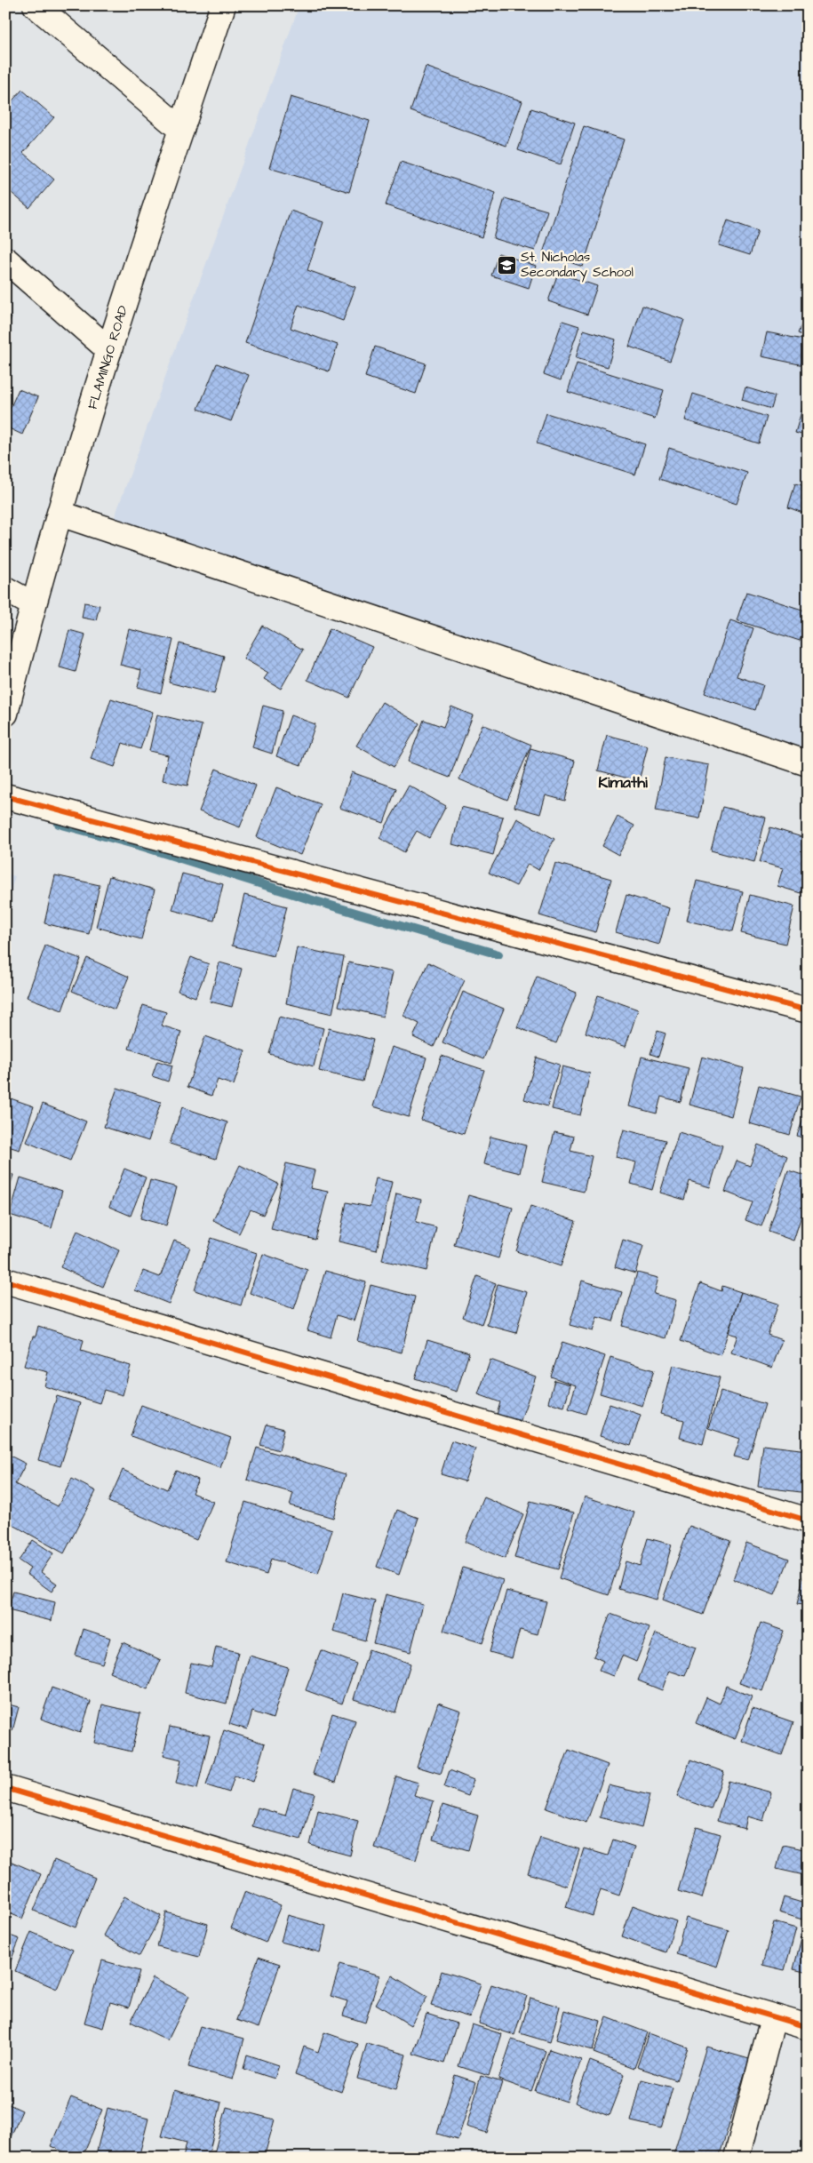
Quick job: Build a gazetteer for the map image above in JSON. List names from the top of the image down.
{
  "streets": {
    "street": ["FLAMINGO ROAD"]
  },
  "districts": ["Kimathi"],
  "places": {
    "school or university": ["St. Nicholas Secondary School"]
  }
}
